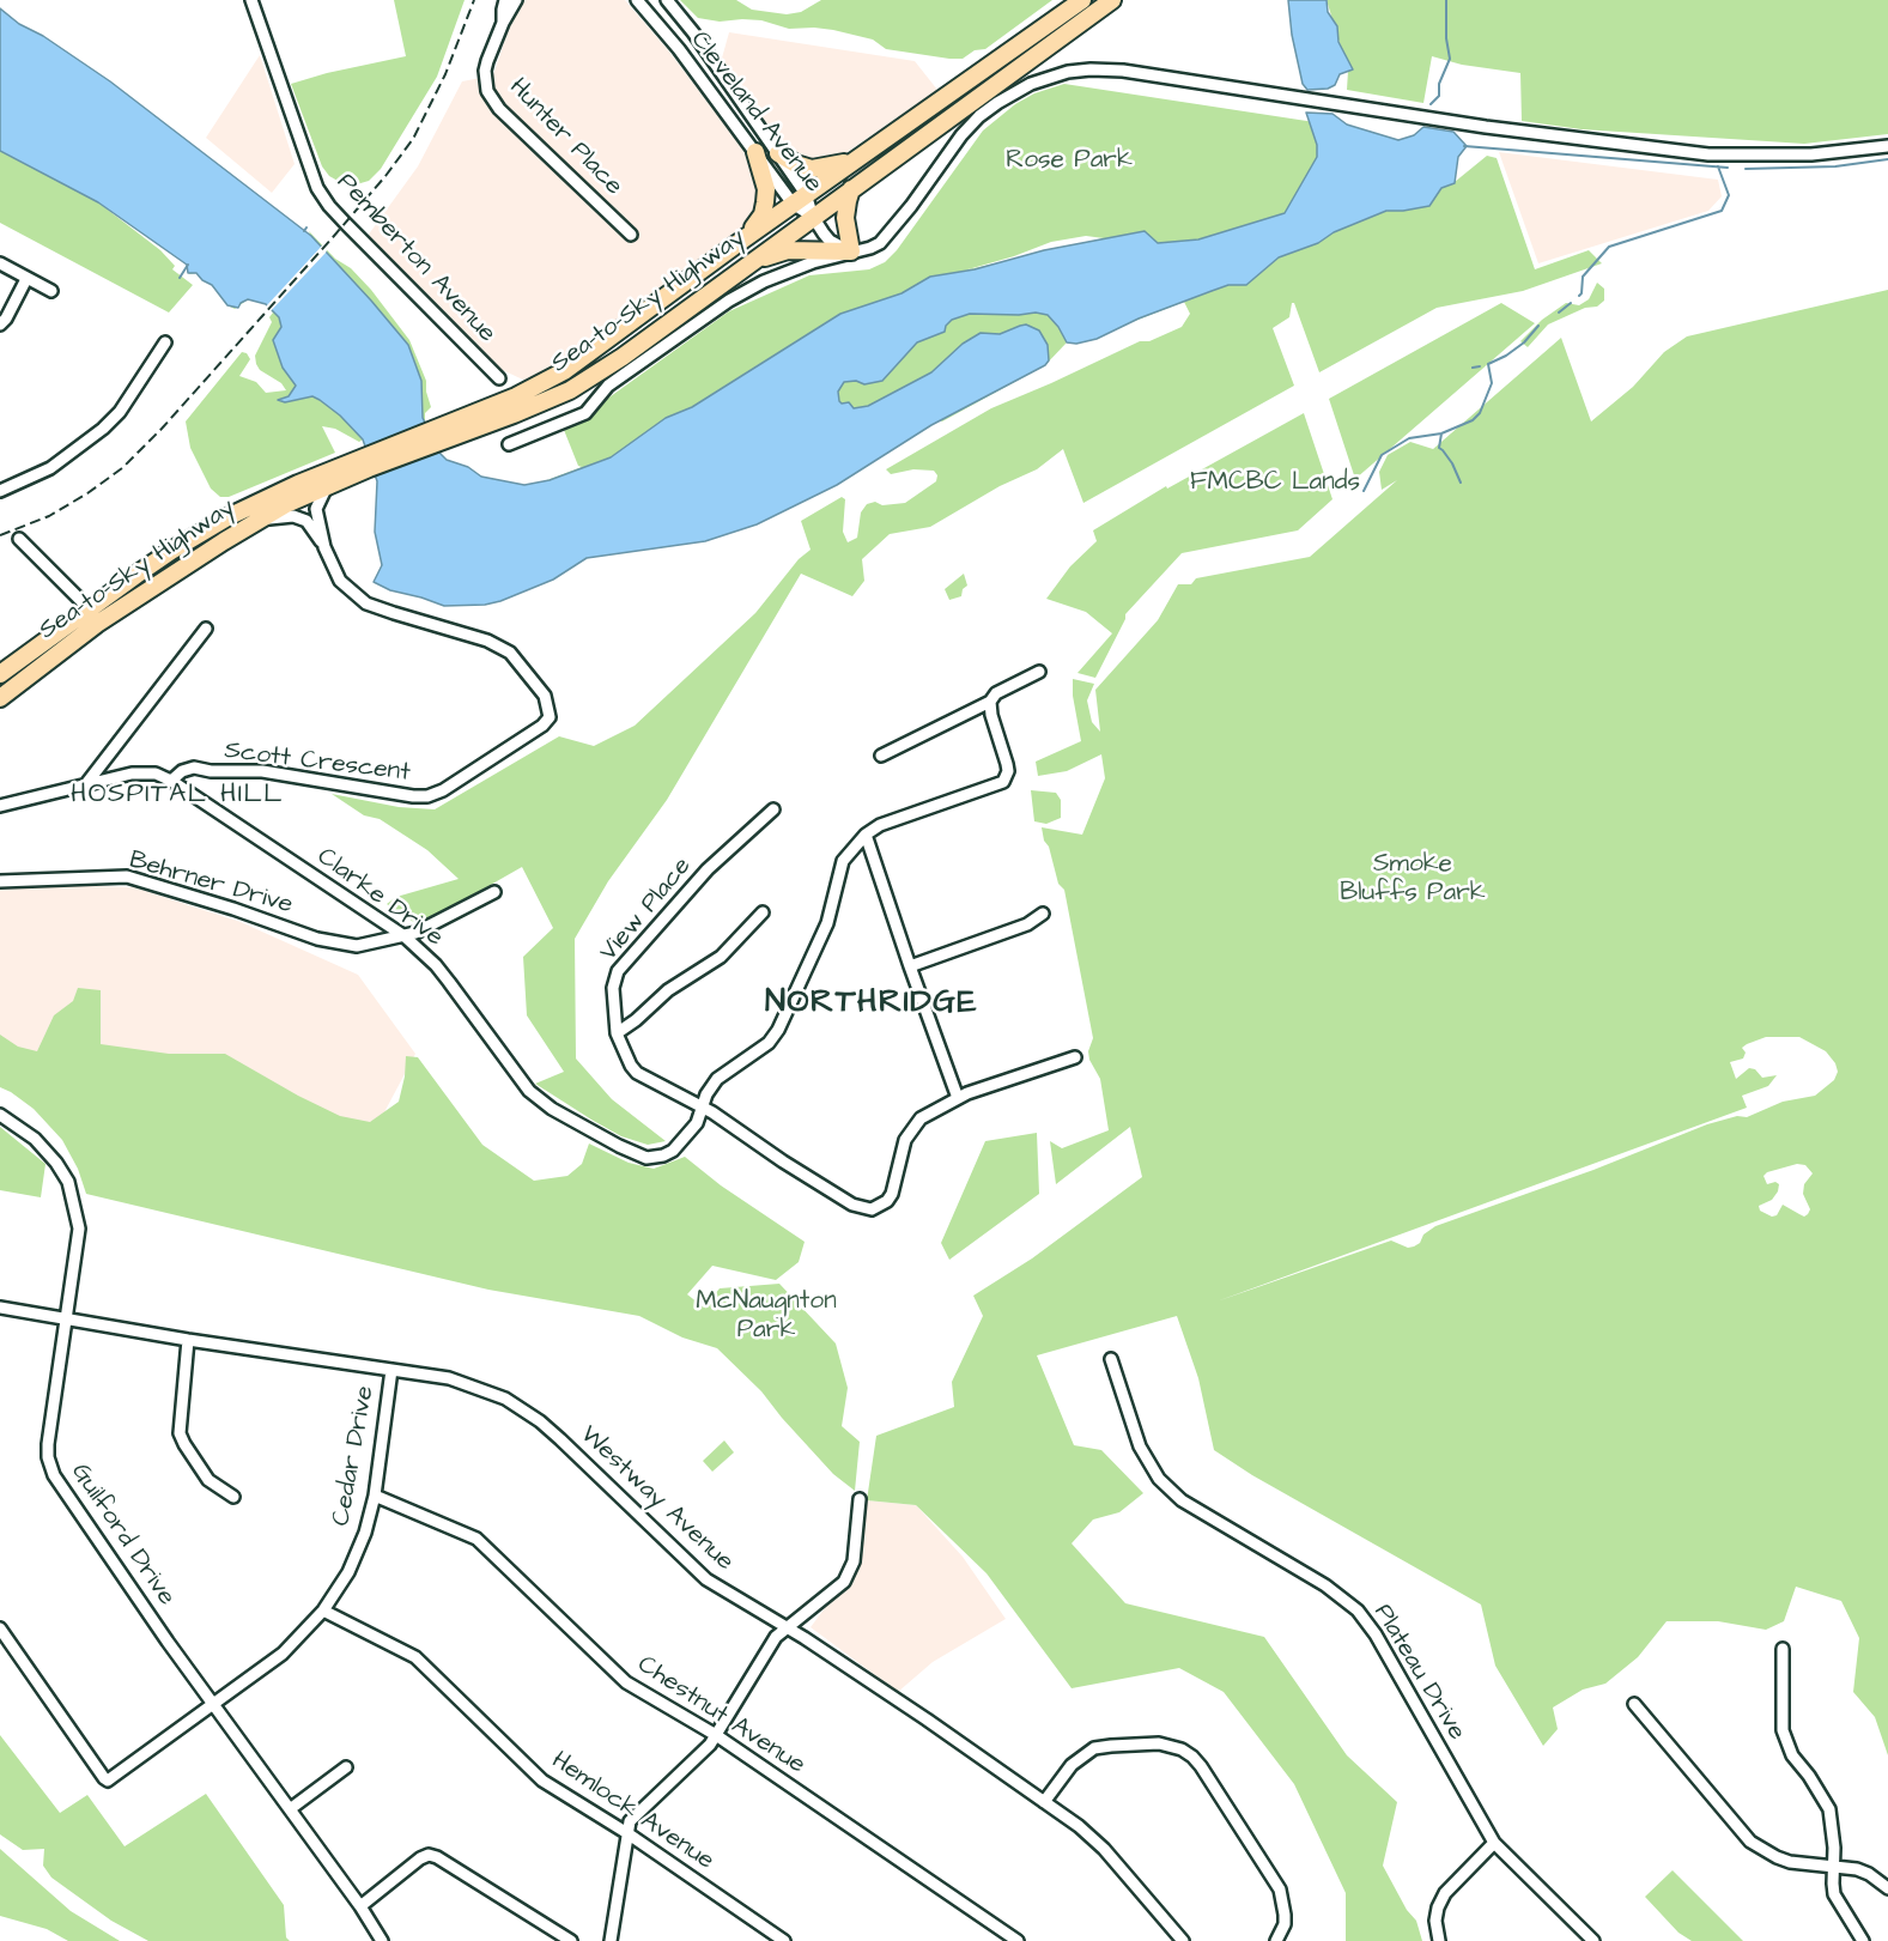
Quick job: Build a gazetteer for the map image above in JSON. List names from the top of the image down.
{
  "streets": {
    "highway": ["Sea-to-Sky Highway"],
    "street": [
      "Cleveland Avenue",
      "Hunter Place",
      "Pemberton Avenue",
      "Scott Crescent",
      "Behrner Drive",
      "Clarke Drive",
      "View Place",
      "Cedar Drive",
      "Westway Avenue",
      "Guilford Drive",
      "Plateau Drive",
      "Chestnut Avenue",
      "Hemlock Avenue"
    ]
  },
  "crossings": [
    ["Cleveland Avenue", "Sea-to-Sky Highway"],
    ["Sea-to-Sky Highway", "Scott Crescent"],
    ["Scott Crescent", "Clarke Drive"],
    ["Behrner Drive", "Clarke Drive"],
    ["Clarke Drive", "View Place"],
    ["Cedar Drive", "Westway Avenue"],
    ["Cedar Drive", "Guilford Drive"],
    ["Cedar Drive", "Chestnut Avenue"],
    ["Cedar Drive", "Hemlock Avenue"],
    ["Westway Avenue", "Guilford Drive"]
  ],
  "districts": ["HOSPITAL HILL", "NORTHRIDGE"],
  "parks": [
    "Rose Park",
    "FMCBC Lands",
    "Smoke Bluffs Park",
    "McNaugnton Park"
  ]
}
